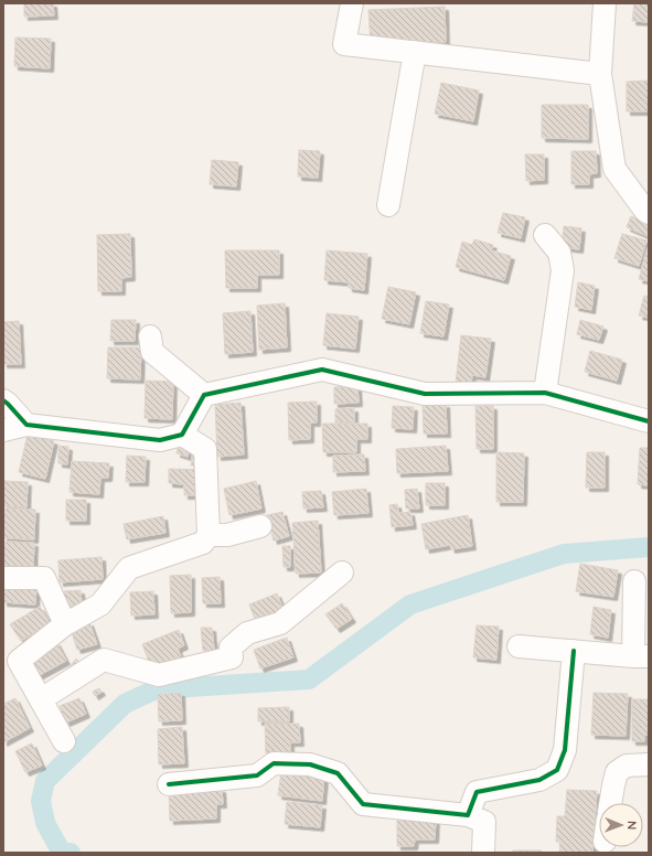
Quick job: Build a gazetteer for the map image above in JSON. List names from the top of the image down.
{
  "north": "right"
}
